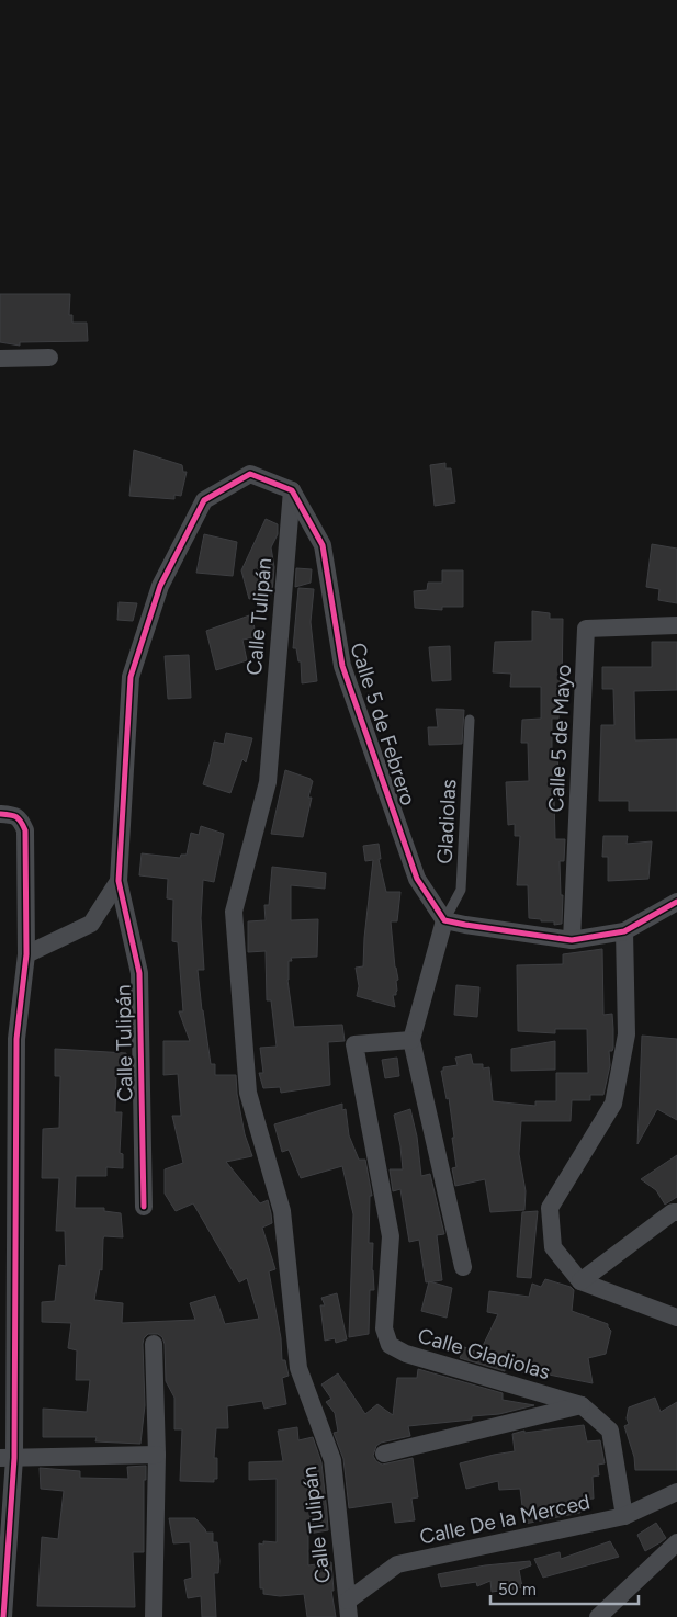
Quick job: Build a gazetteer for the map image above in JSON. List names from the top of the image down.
{
  "streets": {
    "street": [
      "Calle Tulipán",
      "Calle 5 de Febrero",
      "Calle 5 de Mayo",
      "Calle Gladiolas",
      "Calle De la Merced"
    ],
    "lane": ["Gladiolas"]
  },
  "crossings": [
    ["Calle Tulipán", "Calle 5 de Febrero"],
    ["Calle Tulipán", "Calle De la Merced"],
    ["Calle 5 de Febrero", "Gladiolas"],
    ["Calle Gladiolas", "Calle De la Merced"]
  ],
  "scale_bar": "50 m"
}
